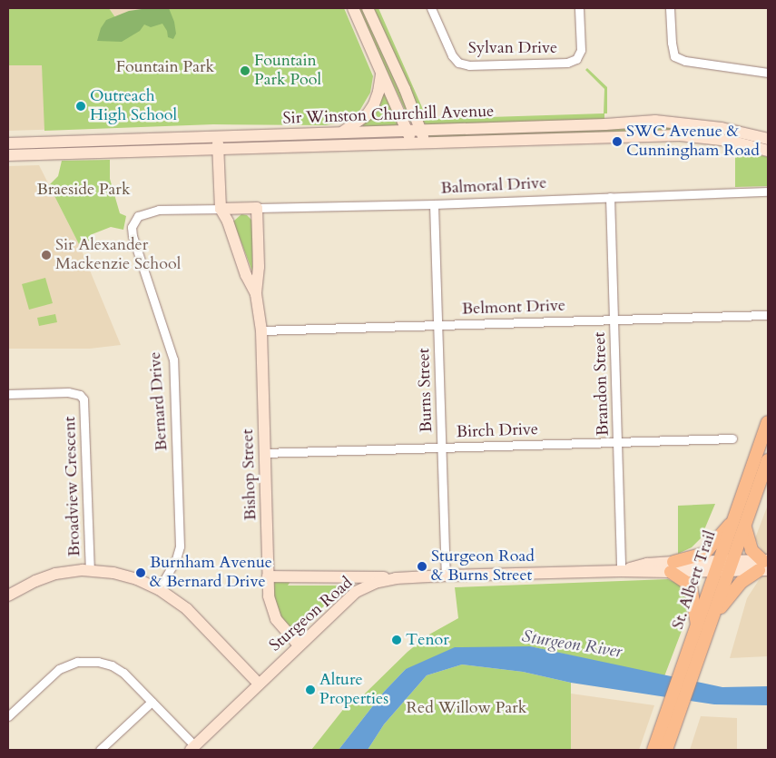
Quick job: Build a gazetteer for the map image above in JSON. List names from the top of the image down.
{
  "streets": {
    "main road": [
      "Sir Winston Churchill Avenue",
      "Balmoral Drive",
      "Bishop Street",
      "St. Albert Trail",
      "Sturgeon Road"
    ],
    "street": [
      "Sylvan Drive",
      "Belmont Drive",
      "Brandon Street",
      "Burns Street",
      "Bernard Drive",
      "Birch Drive",
      "Broadview Crescent"
    ]
  },
  "crossings": [
    ["Sir Winston Churchill Avenue", "Bishop Street"],
    ["Balmoral Drive", "Brandon Street"],
    ["Balmoral Drive", "Burns Street"],
    ["Balmoral Drive", "Bernard Drive"],
    ["Balmoral Drive", "Bishop Street"],
    ["Belmont Drive", "Brandon Street"],
    ["Belmont Drive", "Burns Street"],
    ["Belmont Drive", "Bishop Street"],
    ["Brandon Street", "Birch Drive"],
    ["Brandon Street", "Sturgeon Road"],
    ["Burns Street", "Birch Drive"],
    ["Burns Street", "Sturgeon Road"],
    ["Bernard Drive", "Bishop Street"],
    ["Birch Drive", "Bishop Street"],
    ["Bishop Street", "Sturgeon Road"],
    ["St. Albert Trail", "Sturgeon Road"]
  ],
  "water": ["Sturgeon River"],
  "parks": ["Fountain Park", "Braeside Park", "Red Willow Park"],
  "places": [
    "Fountain Park Pool",
    "Outreach High School",
    "SWC Avenue & Cunningham Road",
    "Sir Alexander Mackenzie School",
    "Sturgeon Road & Burns Street",
    "Burnham Avenue & Bernard Drive",
    "Tenor",
    "Alture Properties"
  ]
}
